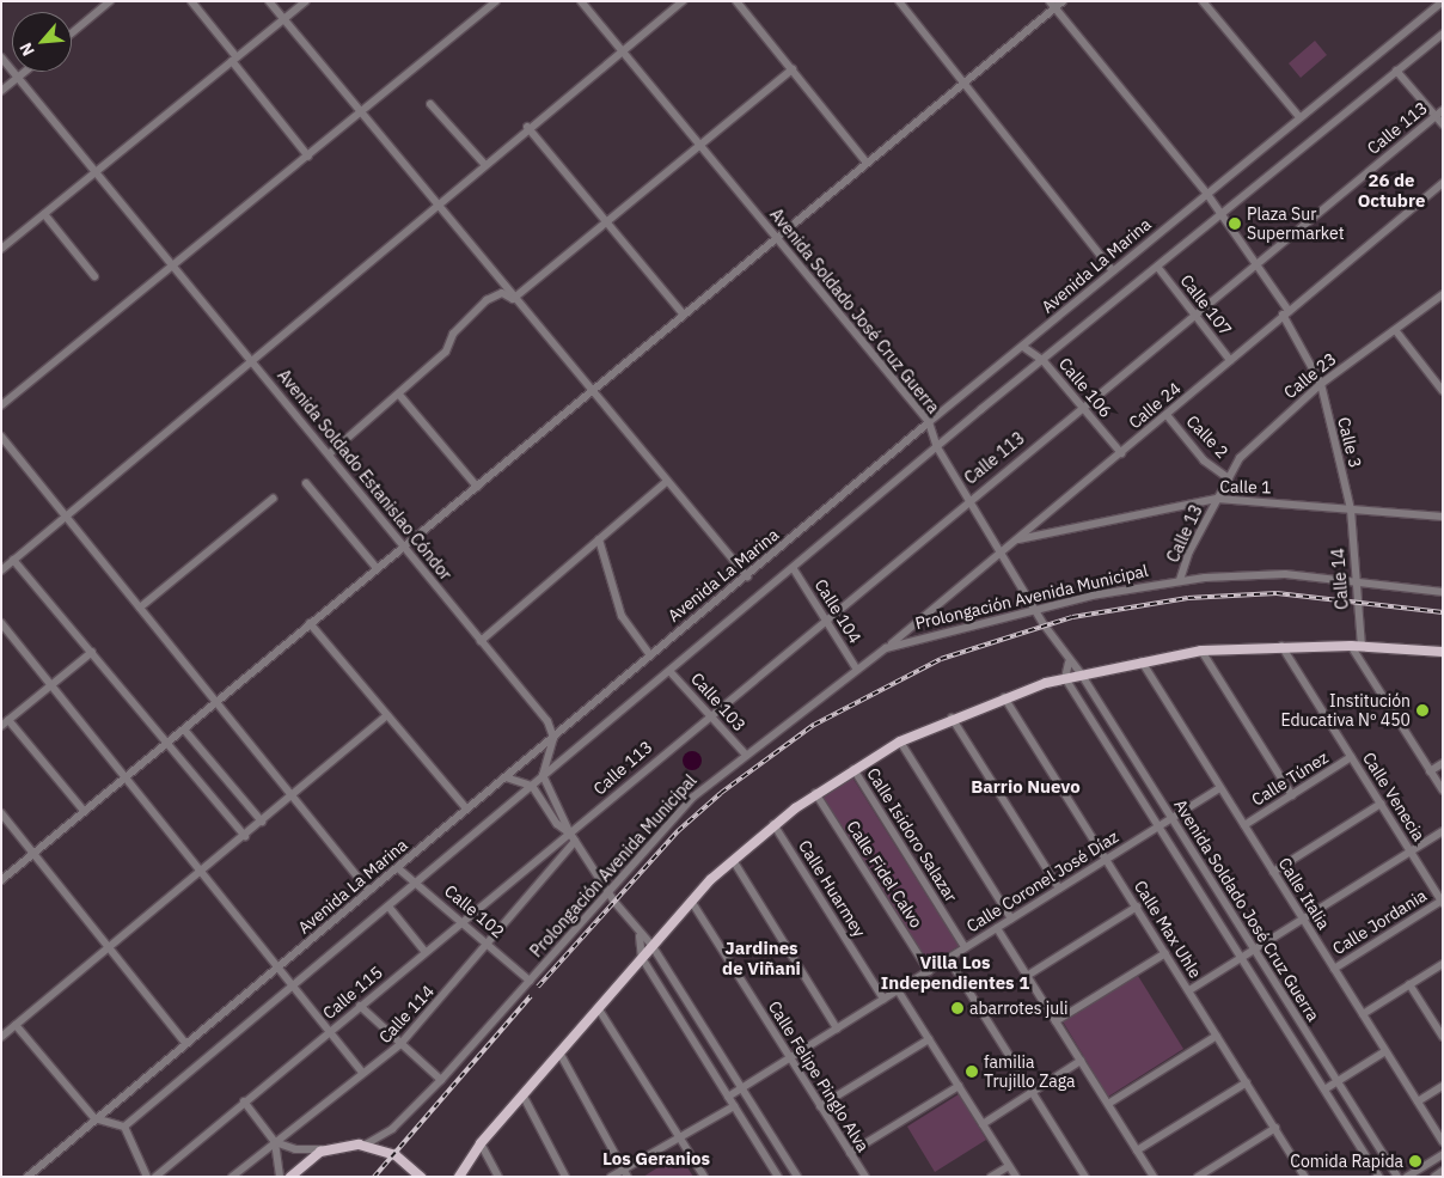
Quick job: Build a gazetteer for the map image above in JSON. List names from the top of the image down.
{
  "streets": {
    "main road": ["Prolongación Avenida Municipal"],
    "street": [
      "Calle 113",
      "Avenida La Marina",
      "Calle 107",
      "Avenida Soldado José Cruz Guerra",
      "Calle 23",
      "Calle 106",
      "Calle 24",
      "Calle 2",
      "Calle 3",
      "Avenida Soldado Estanislao Cóndor",
      "Calle 1",
      "Calle 13",
      "Calle 14",
      "Calle 104",
      "Calle 103",
      "Calle Túnez",
      "Calle Venecia",
      "Calle Isidoro Salazar",
      "Calle Fidel Calvo",
      "Calle Coronel José Díaz",
      "Calle Huarmey",
      "Calle Italia",
      "Calle 102",
      "Calle Jordania",
      "Calle Max Uhle",
      "Calle 115",
      "Calle 114",
      "Calle Felipe Pinglo Alva"
    ]
  },
  "crossings": [
    ["Calle 113", "Calle 107"],
    ["Calle 113", "Avenida Soldado José Cruz Guerra"],
    ["Calle 113", "Calle 106"],
    ["Calle 113", "Calle 3"],
    ["Calle 113", "Calle 104"],
    ["Calle 113", "Calle 103"],
    ["Calle 113", "Calle 115"],
    ["Calle 113", "Calle 114"],
    ["Avenida La Marina", "Avenida Soldado José Cruz Guerra"],
    ["Avenida La Marina", "Calle 106"],
    ["Avenida La Marina", "Calle 3"],
    ["Avenida La Marina", "Avenida Soldado Estanislao Cóndor"],
    ["Avenida La Marina", "Calle 102"],
    ["Calle 107", "Calle 24"],
    ["Avenida Soldado José Cruz Guerra", "Calle 24"],
    ["Avenida Soldado José Cruz Guerra", "Prolongación Avenida Municipal"],
    ["Avenida Soldado José Cruz Guerra", "Calle Coronel José Díaz"],
    ["Calle 23", "Calle 2"],
    ["Calle 23", "Calle 3"],
    ["Calle 23", "Calle 1"],
    ["Calle 23", "Calle 13"],
    ["Calle 106", "Calle 24"],
    ["Calle 24", "Calle 2"],
    ["Calle 24", "Calle 3"],
    ["Calle 24", "Calle 1"],
    ["Calle 24", "Prolongación Avenida Municipal"],
    ["Calle 3", "Calle 1"],
    ["Calle 3", "Calle 14"],
    ["Calle 1", "Calle 13"],
    ["Calle 1", "Calle 14"],
    ["Calle 13", "Prolongación Avenida Municipal"],
    ["Calle 14", "Prolongación Avenida Municipal"],
    ["Prolongación Avenida Municipal", "Calle 104"],
    ["Prolongación Avenida Municipal", "Calle 103"],
    ["Prolongación Avenida Municipal", "Calle 102"],
    ["Calle Túnez", "Calle Venecia"],
    ["Calle Túnez", "Calle Italia"],
    ["Calle Venecia", "Calle Jordania"],
    ["Calle Isidoro Salazar", "Calle Coronel José Díaz"],
    ["Calle Fidel Calvo", "Calle Coronel José Díaz"],
    ["Calle Coronel José Díaz", "Calle Huarmey"],
    ["Calle Coronel José Díaz", "Calle Italia"],
    ["Calle Coronel José Díaz", "Calle Max Uhle"],
    ["Calle Coronel José Díaz", "Calle Felipe Pinglo Alva"],
    ["Calle Italia", "Calle Jordania"],
    ["Calle 102", "Calle 115"],
    ["Calle 102", "Calle 114"],
    ["Calle 115", "Calle 114"]
  ],
  "districts": [
    "26 de Octubre",
    "Barrio Nuevo",
    "Jardines de Viñani",
    "Villa Los Independientes 1",
    "Los Geranios"
  ],
  "places": [
    "Plaza Sur Supermarket",
    "Institución Educativa Nº 450",
    "abarrotes juli",
    "familia Trujillo Zaga",
    "Comida Rapida"
  ],
  "north": "bottom left"
}
